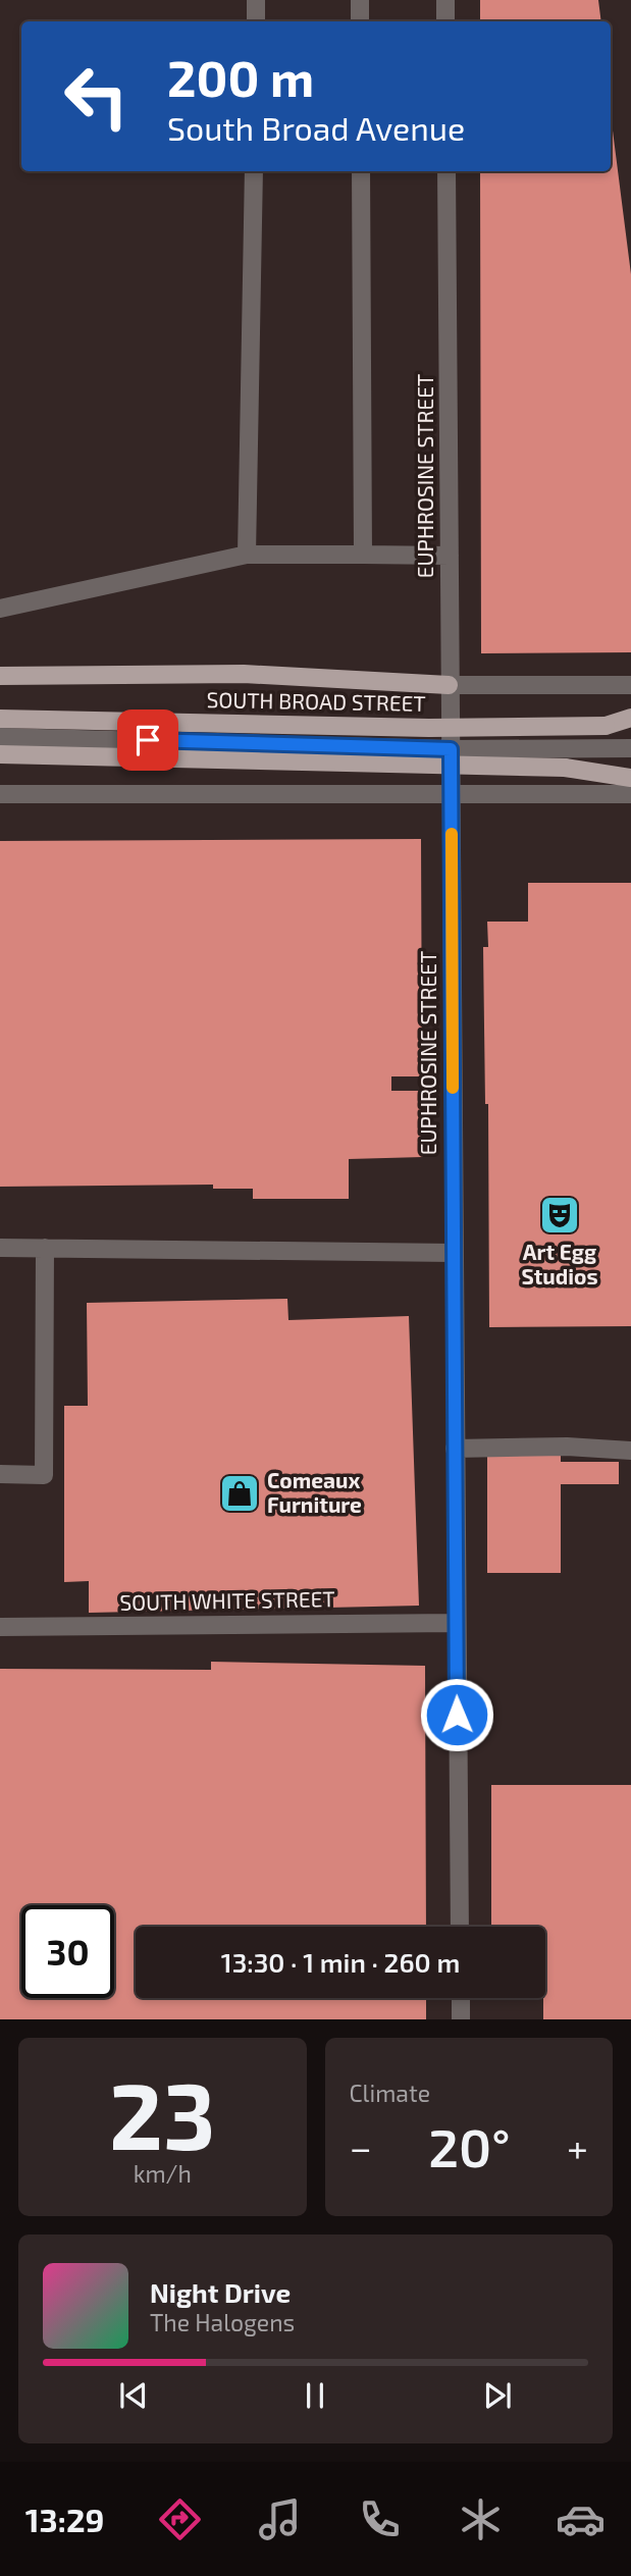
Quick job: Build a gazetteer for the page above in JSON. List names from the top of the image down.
{
  "streets": {
    "main road": ["SOUTH BROAD STREET"],
    "street": ["EUPHROSINE STREET", "SOUTH WHITE STREET"]
  },
  "crossings": [
    ["EUPHROSINE STREET", "SOUTH WHITE STREET"]
  ],
  "places": {
    "theatre": ["Art Egg Studios"],
    "shop": ["Comeaux Furniture"]
  },
  "page": {
    "turn": ["200 m", "South Broad Avenue"],
    "limit": "30",
    "trip": "13:30 · 1 min · 260 m",
    "tile": [
      ["23", "km/h"],
      "Climate"
    ],
    "heat": ["−", "20°", "+"],
    "song": ["Night Drive", "The Halogens"],
    "tabs": "13:29"
  }
}
